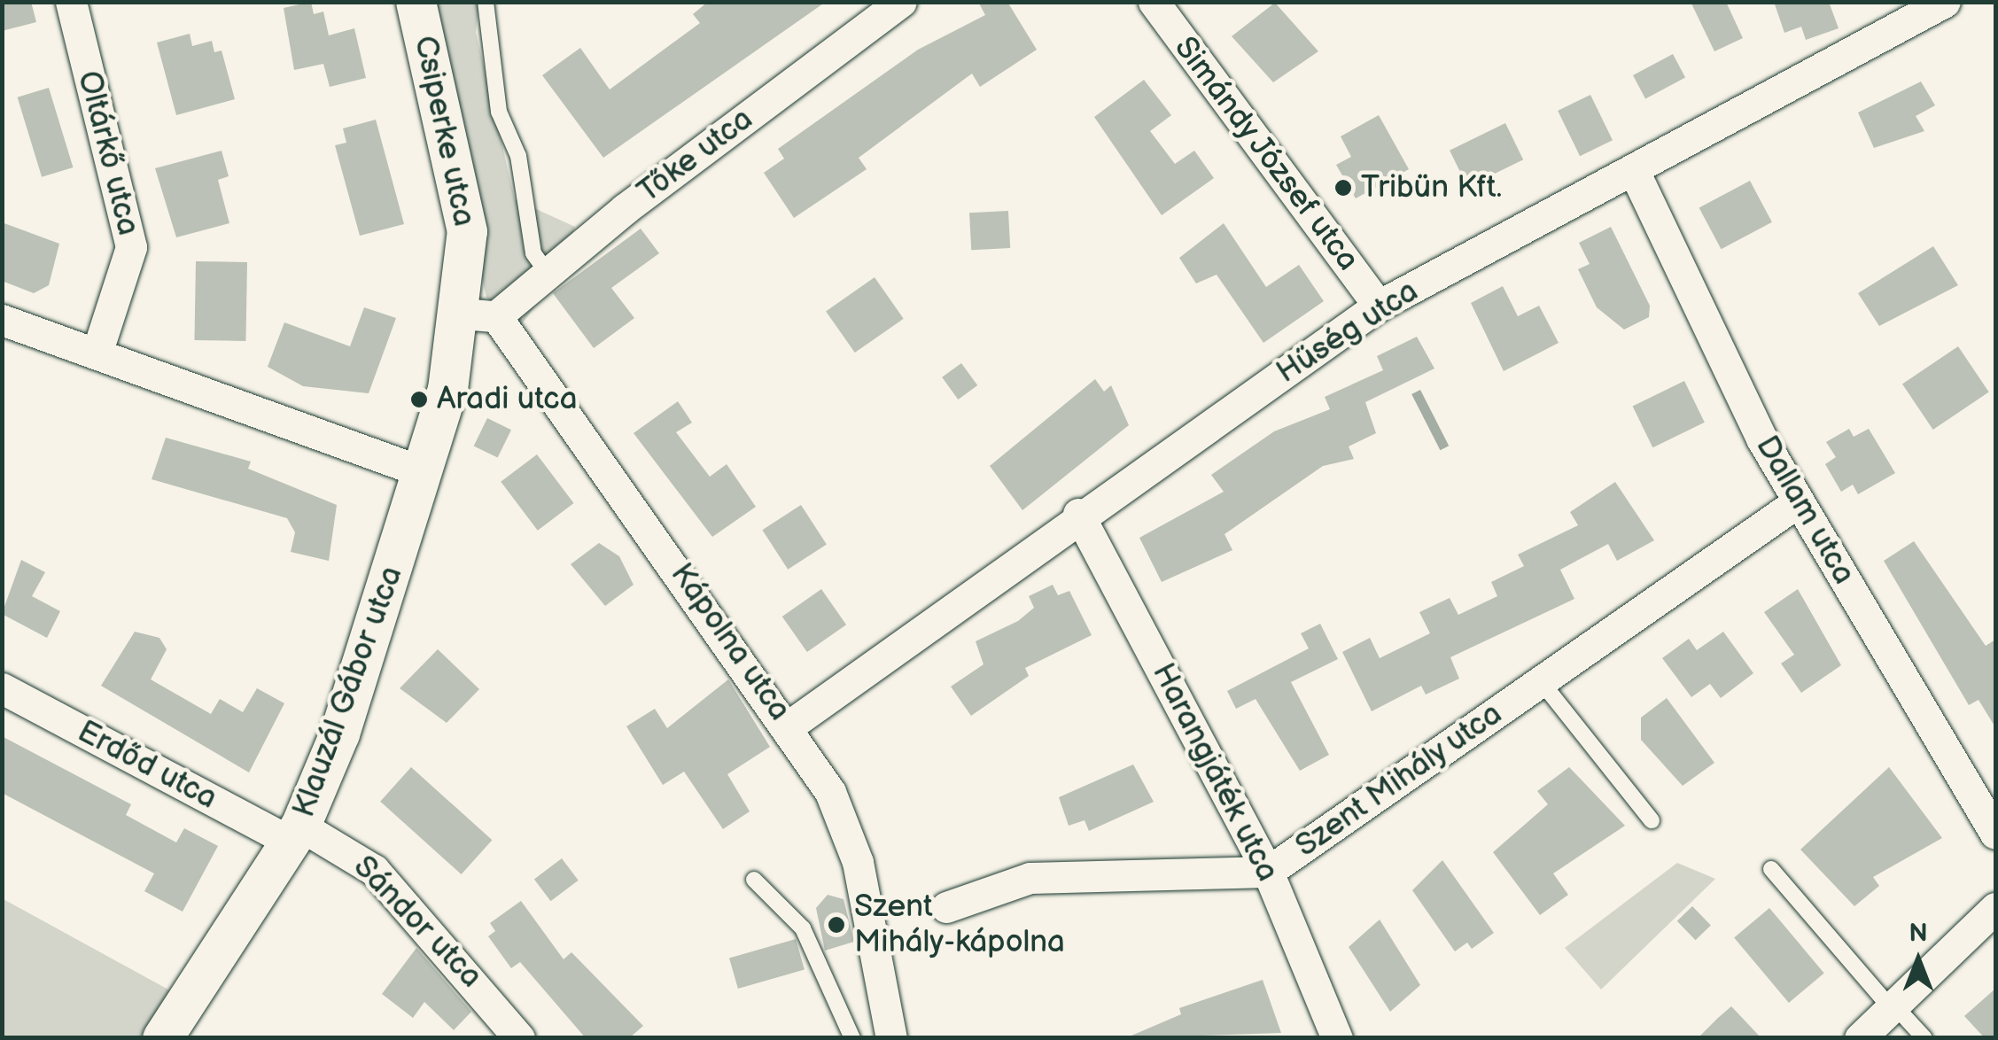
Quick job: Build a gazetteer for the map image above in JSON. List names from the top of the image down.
{
  "streets": {
    "street": [
      "Csiperke utca",
      "Oltárkő utca",
      "Simándy József utca",
      "Tőke utca",
      "Hűség utca",
      "Dallam utca",
      "Kápolna utca",
      "Klauzál Gábor utca",
      "Erdőd utca",
      "Harangjáték utca",
      "Szent Mihály utca",
      "Sándor utca"
    ]
  },
  "crossings": [
    ["Csiperke utca", "Tőke utca"],
    ["Csiperke utca", "Kápolna utca"],
    ["Csiperke utca", "Klauzál Gábor utca"],
    ["Simándy József utca", "Hűség utca"],
    ["Tőke utca", "Kápolna utca"],
    ["Tőke utca", "Klauzál Gábor utca"],
    ["Hűség utca", "Dallam utca"],
    ["Hűség utca", "Kápolna utca"],
    ["Hűség utca", "Harangjáték utca"],
    ["Dallam utca", "Szent Mihály utca"],
    ["Kápolna utca", "Klauzál Gábor utca"],
    ["Klauzál Gábor utca", "Erdőd utca"],
    ["Klauzál Gábor utca", "Sándor utca"],
    ["Erdőd utca", "Sándor utca"],
    ["Harangjáték utca", "Szent Mihály utca"]
  ],
  "places": ["Tribün Kft.", "Aradi utca", "Szent Mihály-kápolna"],
  "north": "top"
}
